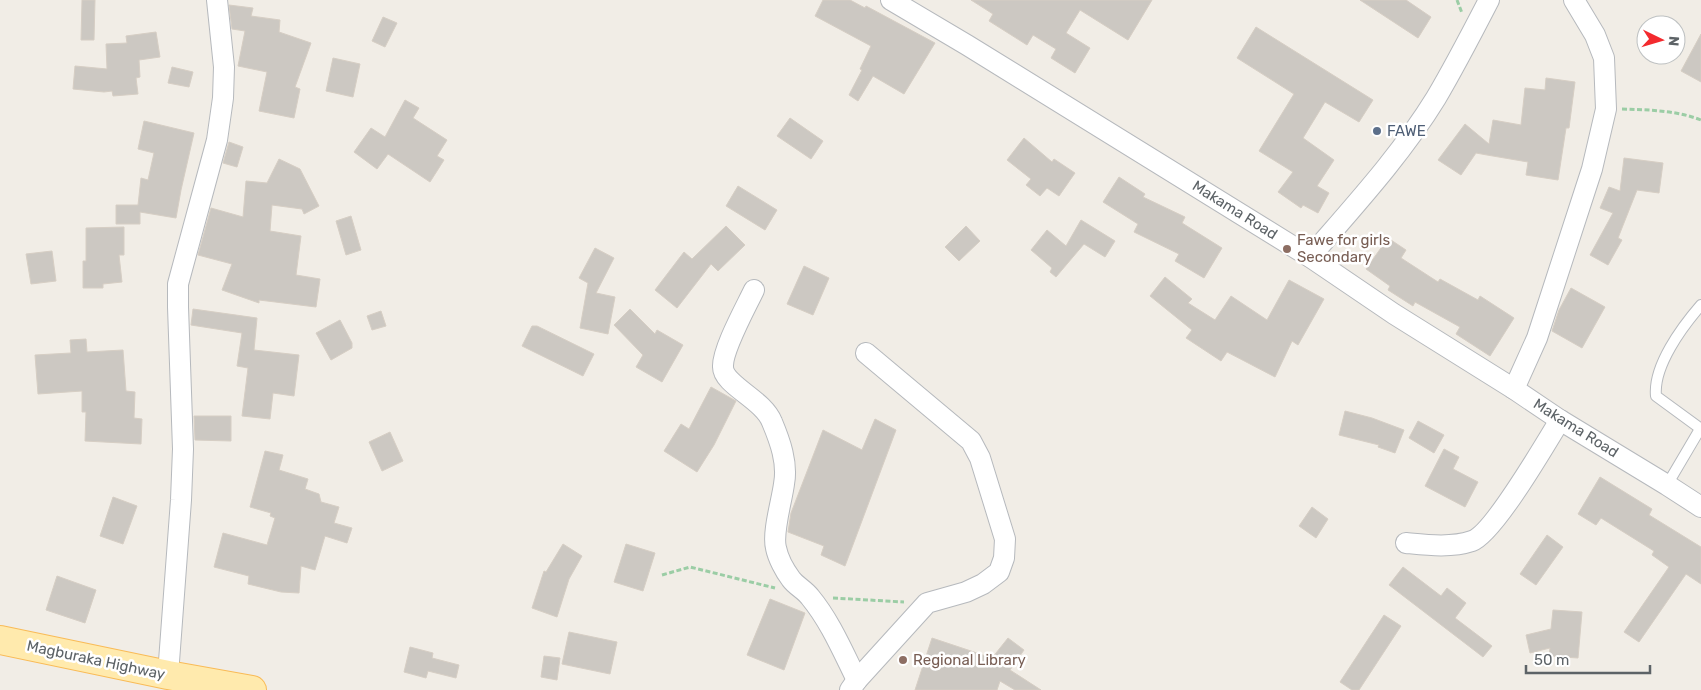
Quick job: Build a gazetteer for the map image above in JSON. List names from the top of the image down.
{
  "streets": {
    "main road": ["Magburaka Highway"],
    "street": ["Makama Road"]
  },
  "places": ["FAWE", "Fawe for girls Secondary", "Regional Library"],
  "scale_bar": "50 m",
  "north": "right"
}
